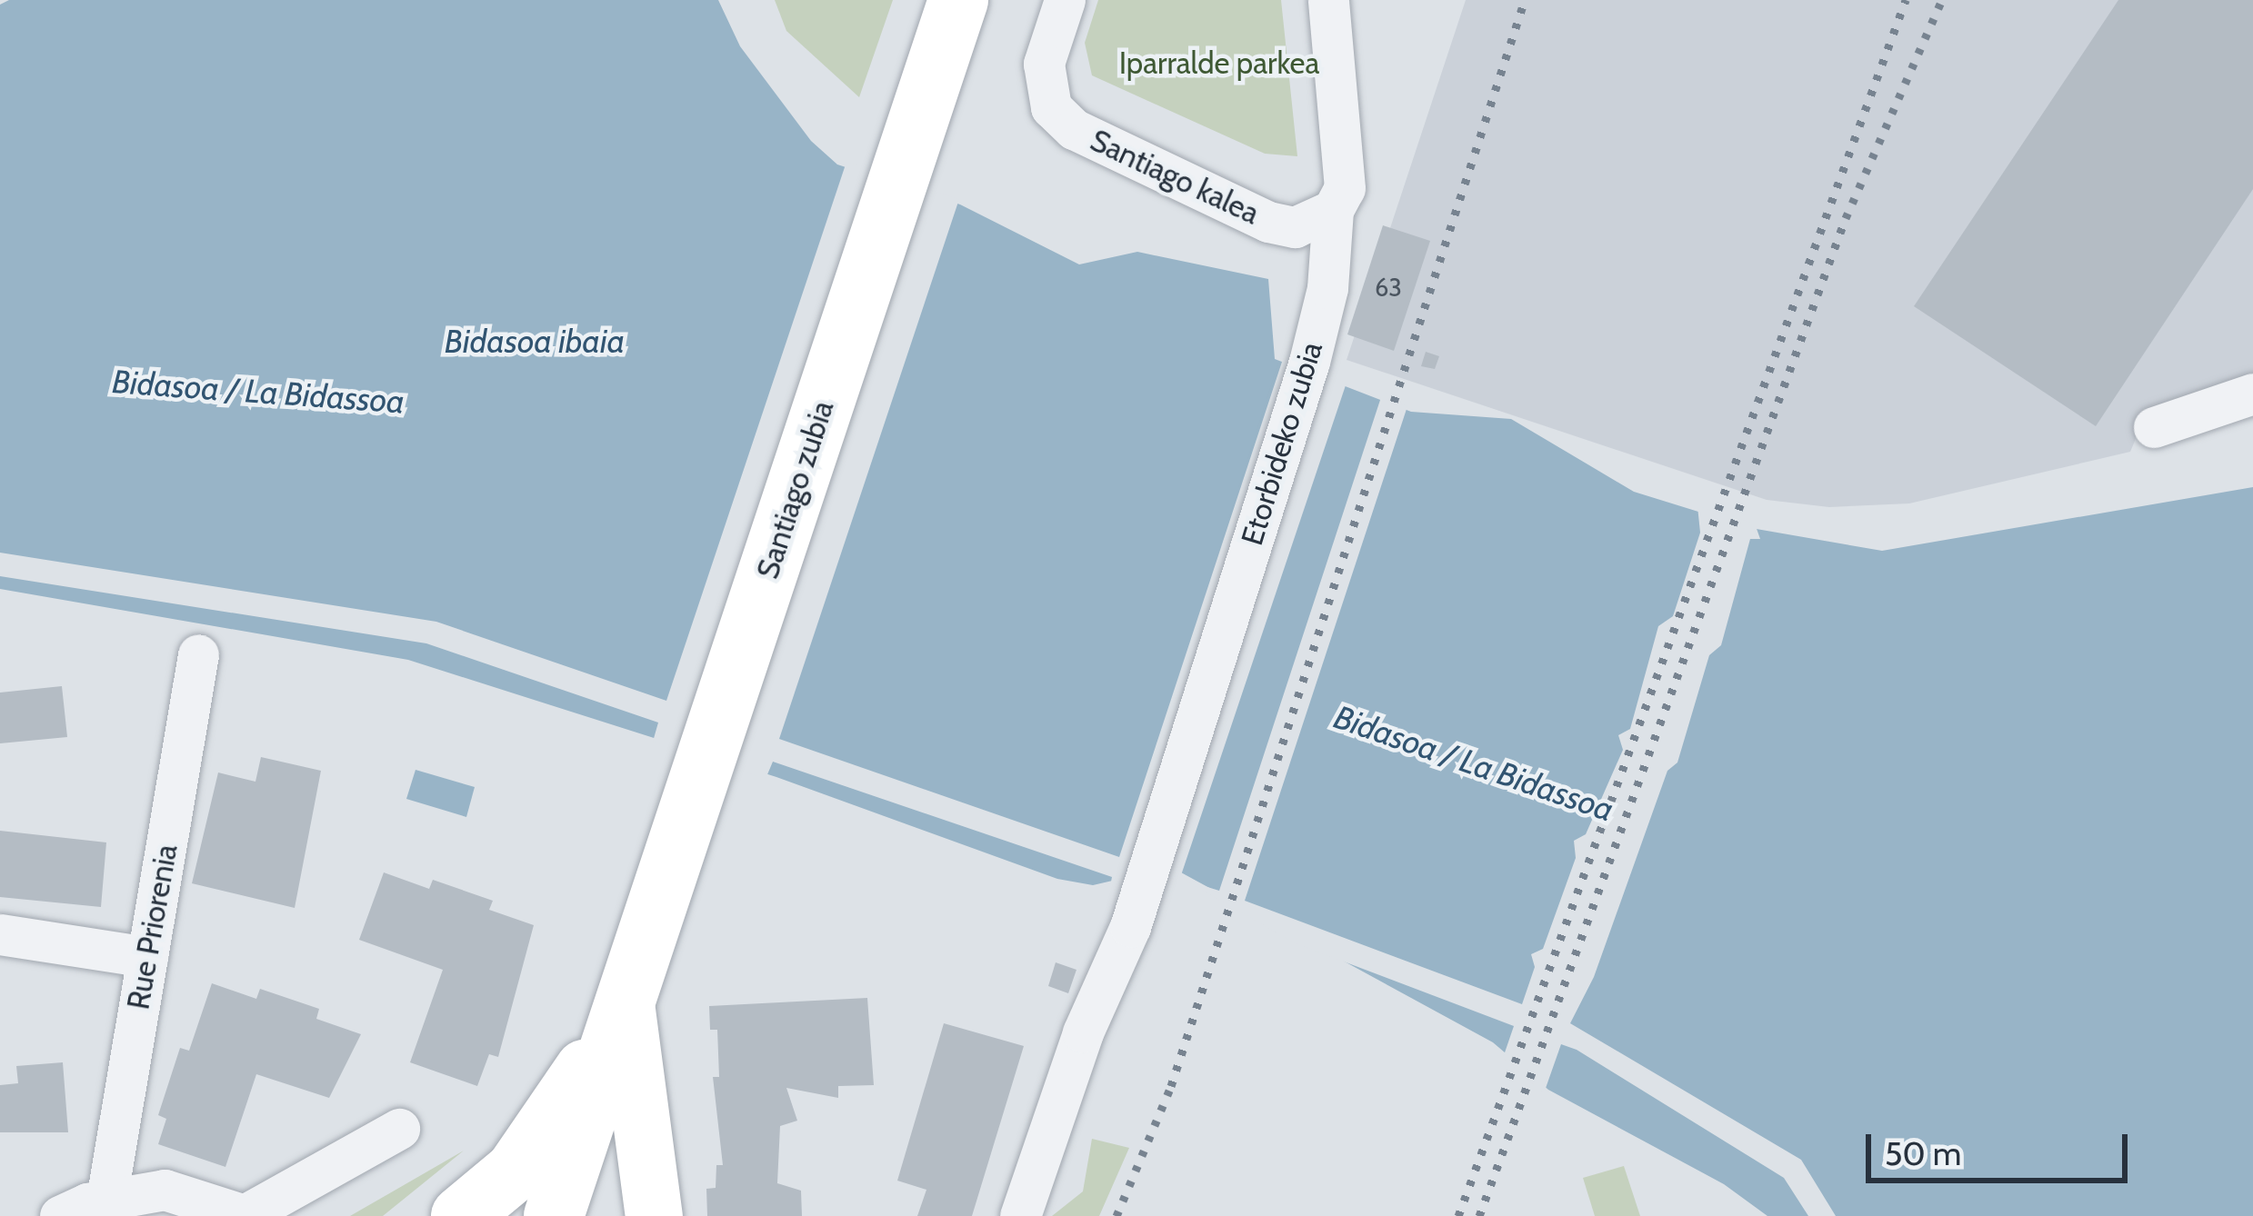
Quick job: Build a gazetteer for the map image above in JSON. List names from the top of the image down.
{
  "streets": {
    "main road": ["Santiago zubia"],
    "street": ["Santiago kalea", "Etorbideko zubia", "Rue Priorenia"]
  },
  "crossings": [
    ["Santiago kalea", "Etorbideko zubia"]
  ],
  "water": ["Bidasoa ibaia", "Bidasoa / La Bidassoa"],
  "parks": ["Iparralde parkea"],
  "house_numbers": ["63"],
  "scale_bar": "50 m"
}
